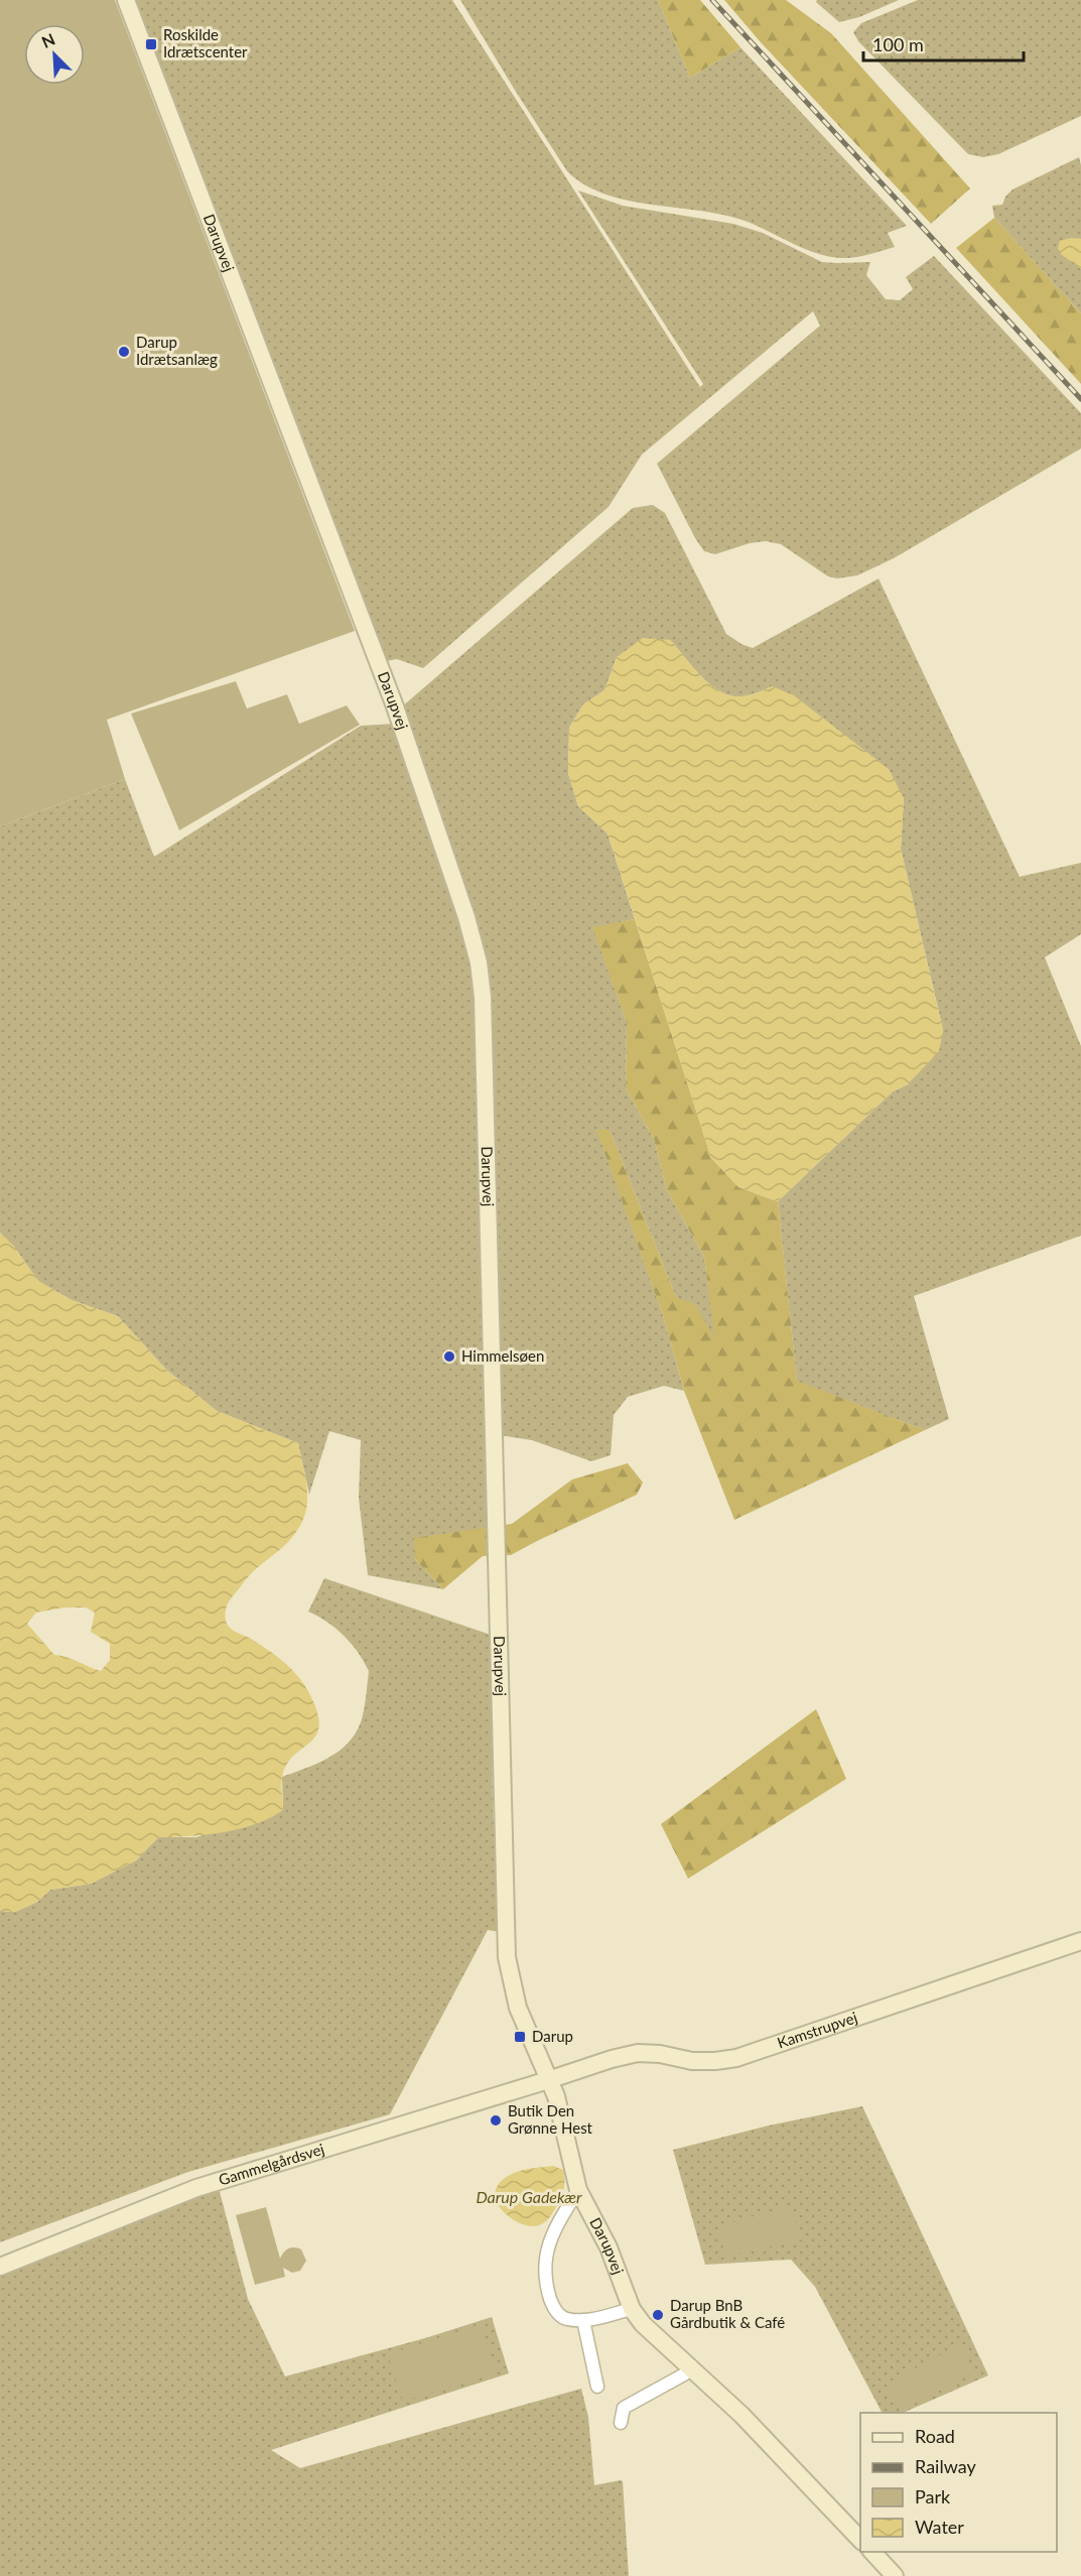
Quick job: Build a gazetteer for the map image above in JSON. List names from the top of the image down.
{
  "streets": {
    "street": ["Darupvej", "Kamstrupvej", "Gammelgårdsvej"]
  },
  "crossings": [
    ["Darupvej", "Kamstrupvej"],
    ["Darupvej", "Gammelgårdsvej"],
    ["Kamstrupvej", "Gammelgårdsvej"]
  ],
  "water": ["Darup Gadekær"],
  "places": {
    "transit": ["Roskilde Idrætscenter", "Darup"],
    "other": [
      "Darup Idrætsanlæg",
      "Himmelsøen",
      "Butik Den Grønne Hest",
      "Darup BnB Gårdbutik & Café"
    ]
  },
  "legend": [
    "Road",
    "Railway",
    "Park",
    "Water"
  ],
  "scale_bar": "100 m",
  "north": "top left"
}
